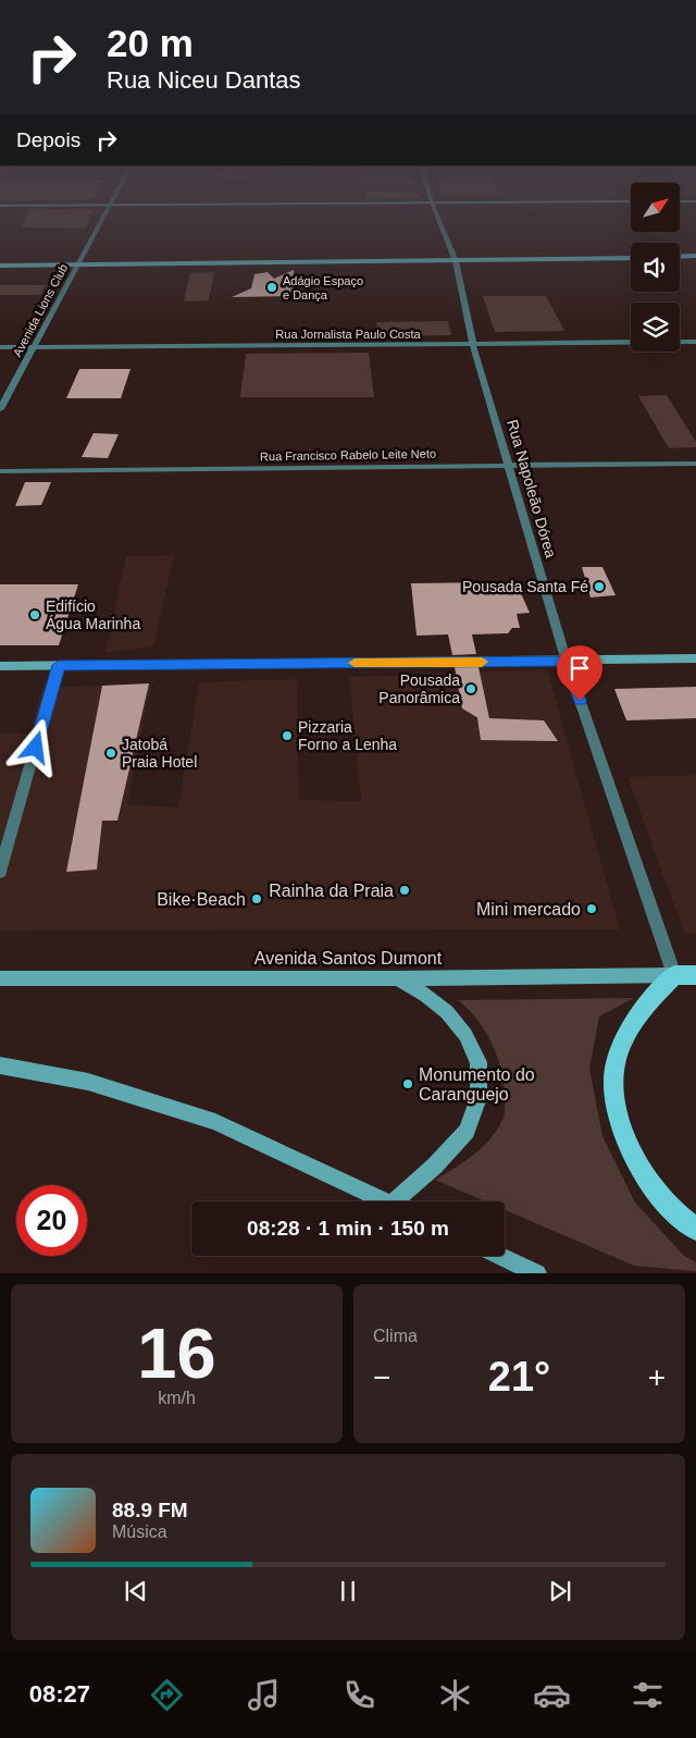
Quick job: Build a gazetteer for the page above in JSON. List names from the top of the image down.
{
  "streets": {
    "main road": ["Avenida Santos Dumont"],
    "street": [
      "Avenida Lions Club",
      "Rua Jornalista Paulo Costa",
      "Rua Francisco Rabelo Leite Neto",
      "Rua Napoleão Dórea"
    ]
  },
  "crossings": [
    ["Avenida Lions Club", "Rua Jornalista Paulo Costa"],
    ["Rua Jornalista Paulo Costa", "Rua Napoleão Dórea"],
    ["Rua Francisco Rabelo Leite Neto", "Rua Napoleão Dórea"],
    ["Rua Napoleão Dórea", "Avenida Santos Dumont"]
  ],
  "places": [
    "Adágio Espaço e Dança",
    "Pousada Santa Fé",
    "Edifício Água Marinha",
    "Pousada Panorâmica",
    "Pizzaria Forno a Lenha",
    "Jatobá Praia Hotel",
    "Rainha da Praia",
    "Bike·Beach",
    "Mini mercado",
    "Monumento do Caranguejo"
  ],
  "north": "top right",
  "page": {
    "turn": ["20 m", "Rua Niceu Dantas"],
    "then": "Depois",
    "limit": "20",
    "trip": "08:28 · 1 min · 150 m",
    "tile": [
      ["16", "km/h"],
      "Clima"
    ],
    "heat": ["−", "21°", "+"],
    "song": ["88.9 FM", "Música"],
    "tabs": "08:27"
  }
}
